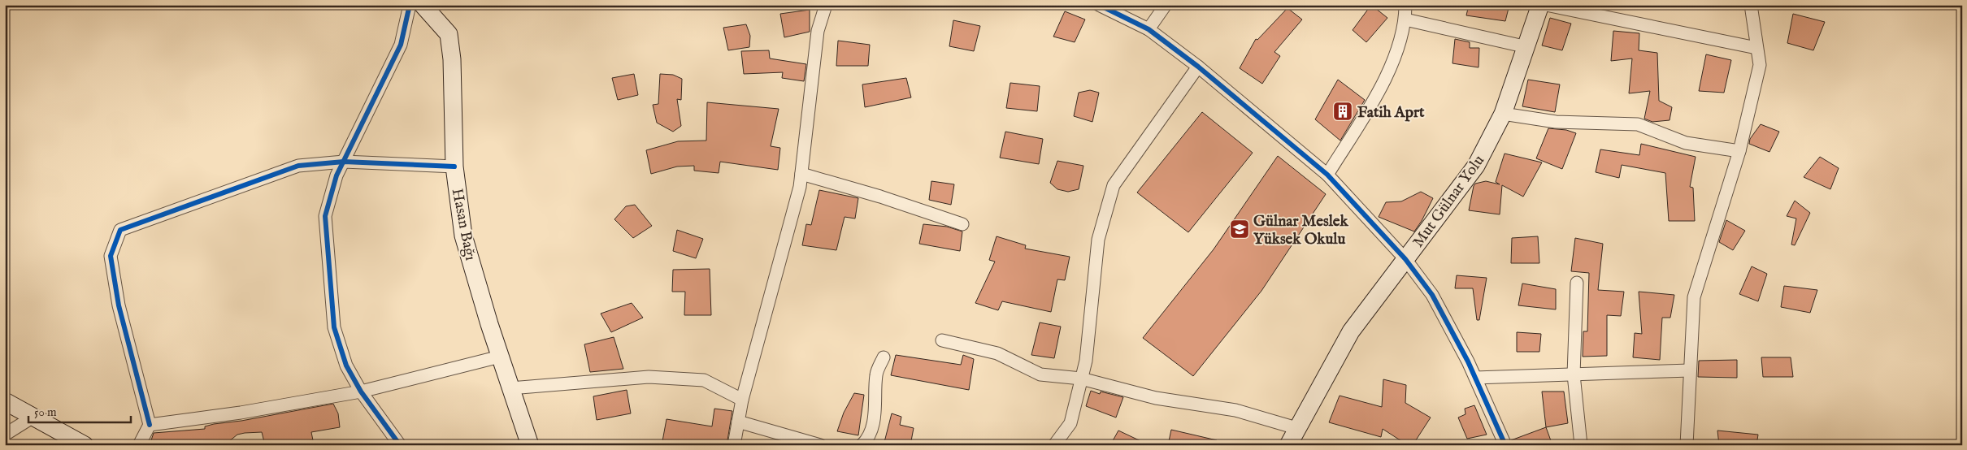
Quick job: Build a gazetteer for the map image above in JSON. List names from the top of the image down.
{
  "streets": {
    "main road": ["Mut Gülnar Yolu", "Hasan Bağı"]
  },
  "places": {
    "building": ["Fatih Aprt"],
    "school or university": ["Gülnar Meslek Yüksek Okulu"]
  },
  "scale_bar": "50 m"
}
